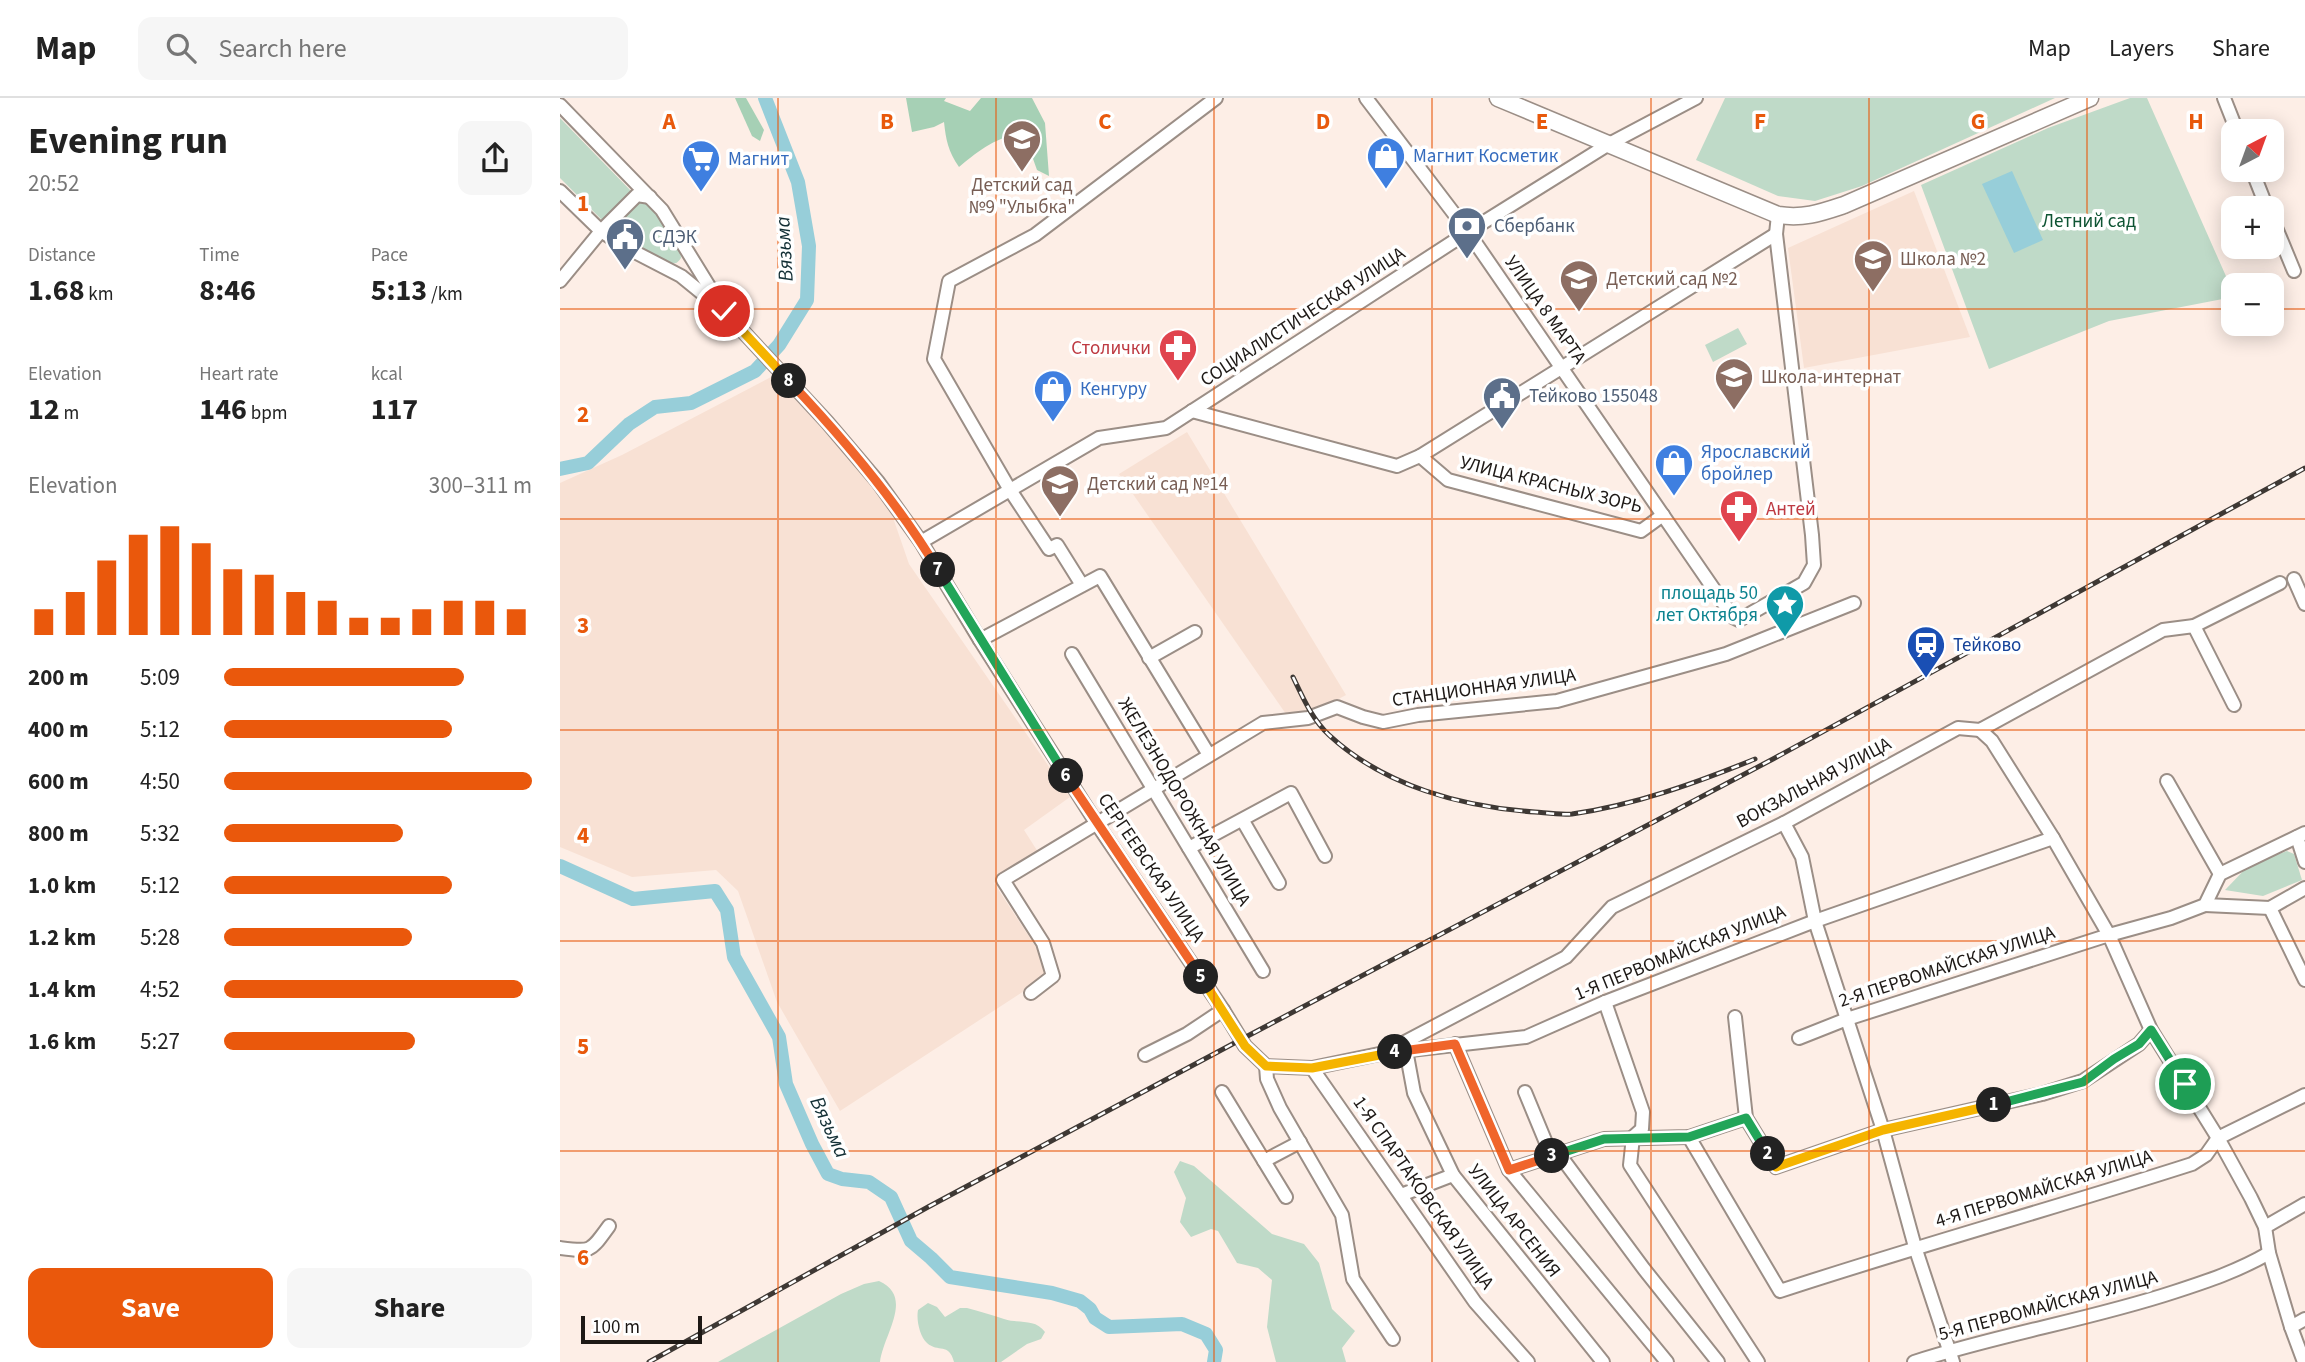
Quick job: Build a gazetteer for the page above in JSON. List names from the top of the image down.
{
  "streets": {
    "street": [
      "УЛИЦА 8 МАРТА",
      "СОЦИАЛИСТИЧЕСКАЯ УЛИЦА",
      "УЛИЦА КРАСНЫХ ЗОРЬ",
      "СТАНЦИОННАЯ УЛИЦА",
      "ВОКЗАЛЬНАЯ УЛИЦА",
      "ЖЕЛЕЗНОДОРОЖНАЯ УЛИЦА",
      "СЕРГЕЕВСКАЯ УЛИЦА",
      "1-Я ПЕРВОМАЙСКАЯ УЛИЦА",
      "2-Я ПЕРВОМАЙСКАЯ УЛИЦА",
      "4-Я ПЕРВОМАЙСКАЯ УЛИЦА",
      "1-Я СПАРТАКОВСКАЯ УЛИЦА",
      "УЛИЦА АРСЕНИЯ",
      "5-Я ПЕРВОМАЙСКАЯ УЛИЦА"
    ]
  },
  "crossings": [
    ["УЛИЦА 8 МАРТА", "СОЦИАЛИСТИЧЕСКАЯ УЛИЦА"],
    ["УЛИЦА 8 МАРТА", "УЛИЦА КРАСНЫХ ЗОРЬ"],
    ["СОЦИАЛИСТИЧЕСКАЯ УЛИЦА", "СЕРГЕЕВСКАЯ УЛИЦА"],
    ["СТАНЦИОННАЯ УЛИЦА", "ЖЕЛЕЗНОДОРОЖНАЯ УЛИЦА"],
    ["СТАНЦИОННАЯ УЛИЦА", "СЕРГЕЕВСКАЯ УЛИЦА"],
    ["ВОКЗАЛЬНАЯ УЛИЦА", "1-Я ПЕРВОМАЙСКАЯ УЛИЦА"],
    ["1-Я ПЕРВОМАЙСКАЯ УЛИЦА", "1-Я СПАРТАКОВСКАЯ УЛИЦА"],
    ["1-Я ПЕРВОМАЙСКАЯ УЛИЦА", "УЛИЦА АРСЕНИЯ"]
  ],
  "water": ["Вязьма"],
  "parks": ["Летний сад"],
  "places": {
    "school or university": [
      "Детский сад №9 \"Улыбка\"",
      "Школа №2",
      "Детский сад №2",
      "Школа-интернат",
      "Детский сад №14"
    ],
    "shop": ["Магнит Косметик", "Кенгуру", "Ярославский бройлер"],
    "supermarket": ["Магнит"],
    "bank": ["Сбербанк"],
    "public building": ["СДЭК", "Тейково 155048"],
    "pharmacy": ["Столички", "Антей"],
    "place": ["площадь 50 лет Октября"],
    "station": ["Тейково"]
  },
  "scale_bar": "100 m",
  "north": "top right",
  "page": {
    "header": "Map",
    "search": "Search here",
    "nav": ["Map", "Layers", "Share"],
    "heading": ["Evening run", "20:52"],
    "map_buttons": ["+", "−"],
    "stats": [
      ["Distance", "1.68 km"],
      ["Time", "8:46"],
      ["Pace", "5:13 /km"],
      ["Elevation", "12 m"],
      ["Heart rate", "146 bpm"],
      ["kcal", "117"]
    ],
    "pins": [
      "8",
      "7",
      "6",
      "5",
      "4",
      "1",
      "2",
      "3"
    ],
    "chart": ["Elevation", "300–311 m"],
    "list": [
      {
        "name": "200 m",
        "note": "5:09"
      },
      {
        "name": "400 m",
        "note": "5:12"
      },
      {
        "name": "600 m",
        "note": "4:50"
      },
      {
        "name": "800 m",
        "note": "5:32"
      },
      {
        "name": "1.0 km",
        "note": "5:12"
      },
      {
        "name": "1.2 km",
        "note": "5:28"
      },
      {
        "name": "1.4 km",
        "note": "4:52"
      },
      {
        "name": "1.6 km",
        "note": "5:27"
      }
    ],
    "buttons": ["Save", "Share"],
    "scale": "100 m"
  },
  "grid": {
    "columns": [
      "A",
      "B",
      "C",
      "D",
      "E",
      "F",
      "G",
      "H"
    ],
    "rows": [
      "1",
      "2",
      "3",
      "4",
      "5",
      "6"
    ]
  }
}
